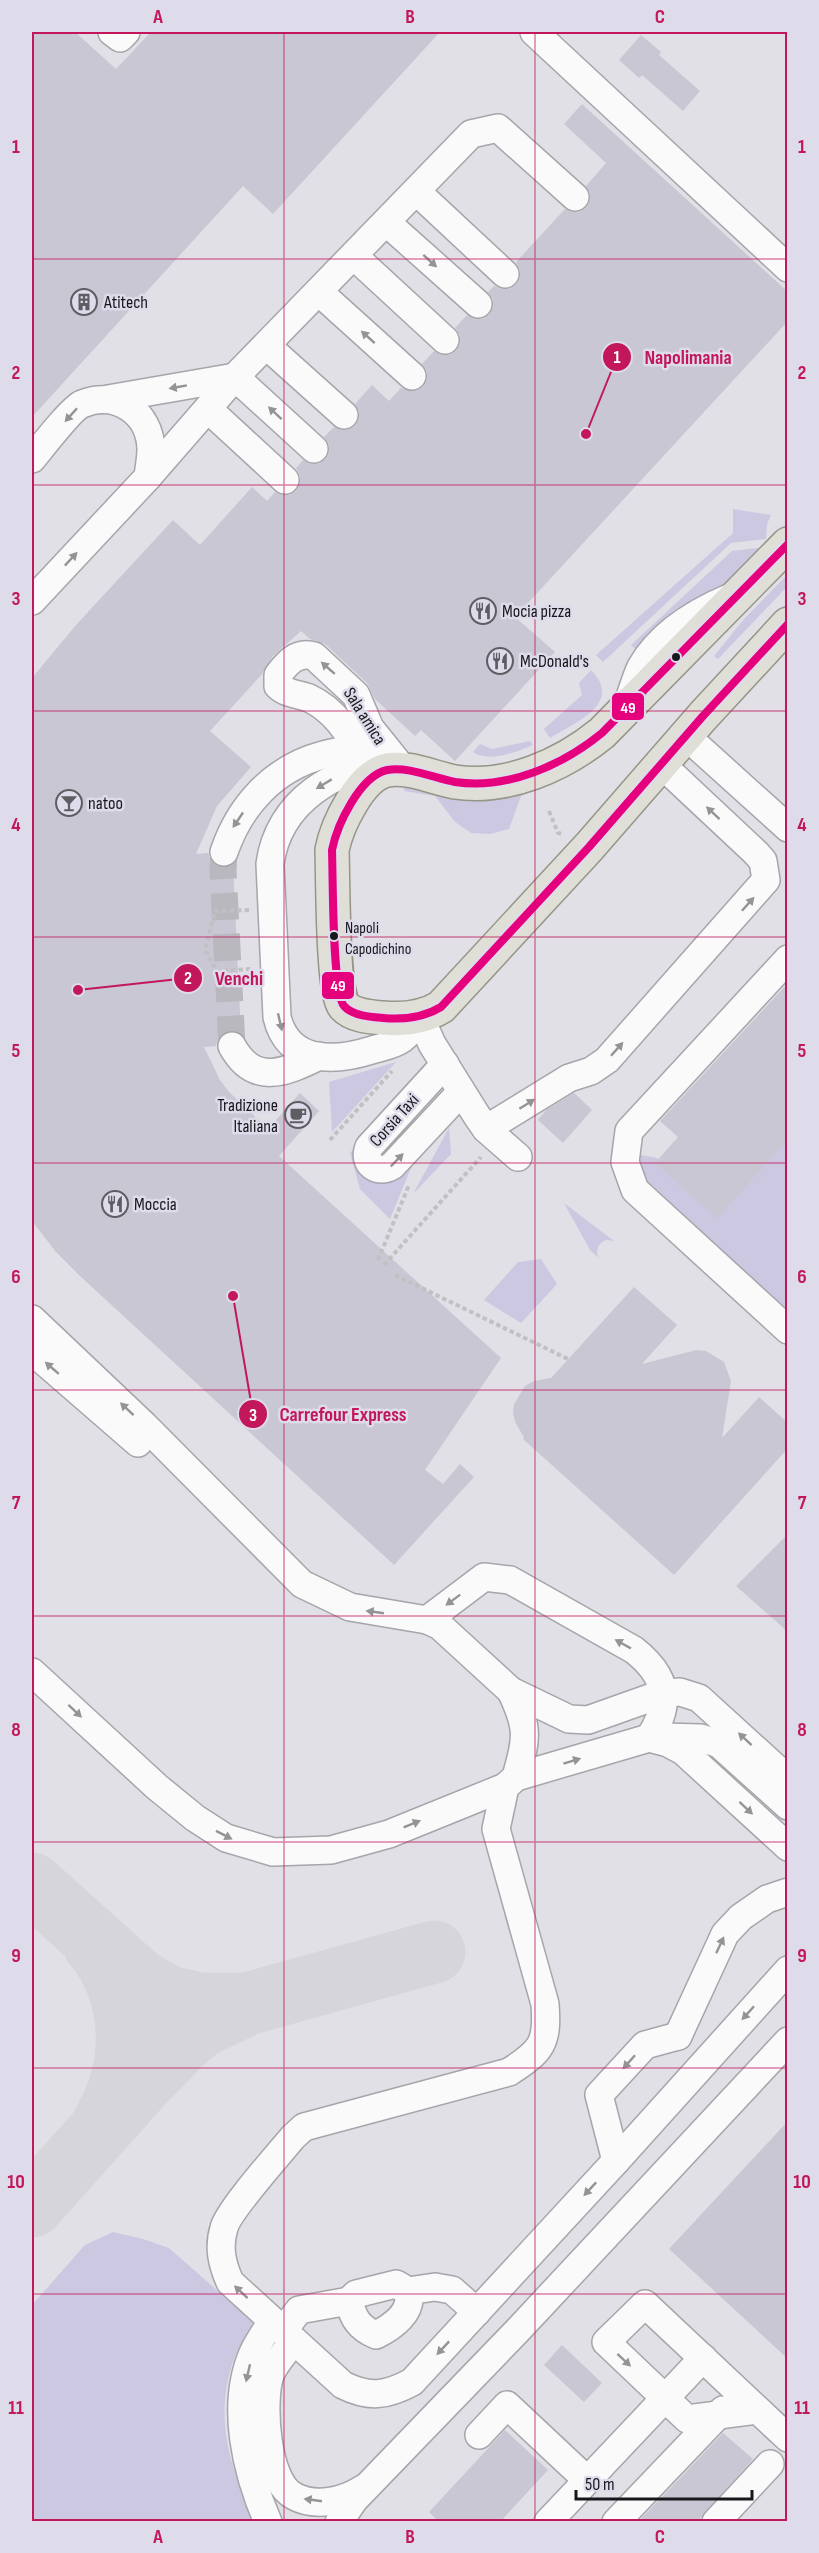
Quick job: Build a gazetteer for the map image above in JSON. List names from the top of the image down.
{
  "streets": {
    "street": ["Sala amica", "Corsia Taxi"]
  },
  "places": {
    "building": ["Atitech"],
    "other": [
      "Napolimania",
      "Napoli Capodichino",
      "Venchi",
      "Carrefour Express"
    ],
    "restaurant": ["Mocia pizza", "McDonald's", "Moccia"],
    "bar": ["natoo"],
    "cafe": ["Tradizione Italiana"]
  },
  "lines": ["transit line 49"],
  "scale_bar": "50 m",
  "grid": {
    "columns": ["A", "B", "C"],
    "rows": [
      "1",
      "2",
      "3",
      "4",
      "5",
      "6",
      "7",
      "8",
      "9",
      "10",
      "11"
    ]
  }
}
